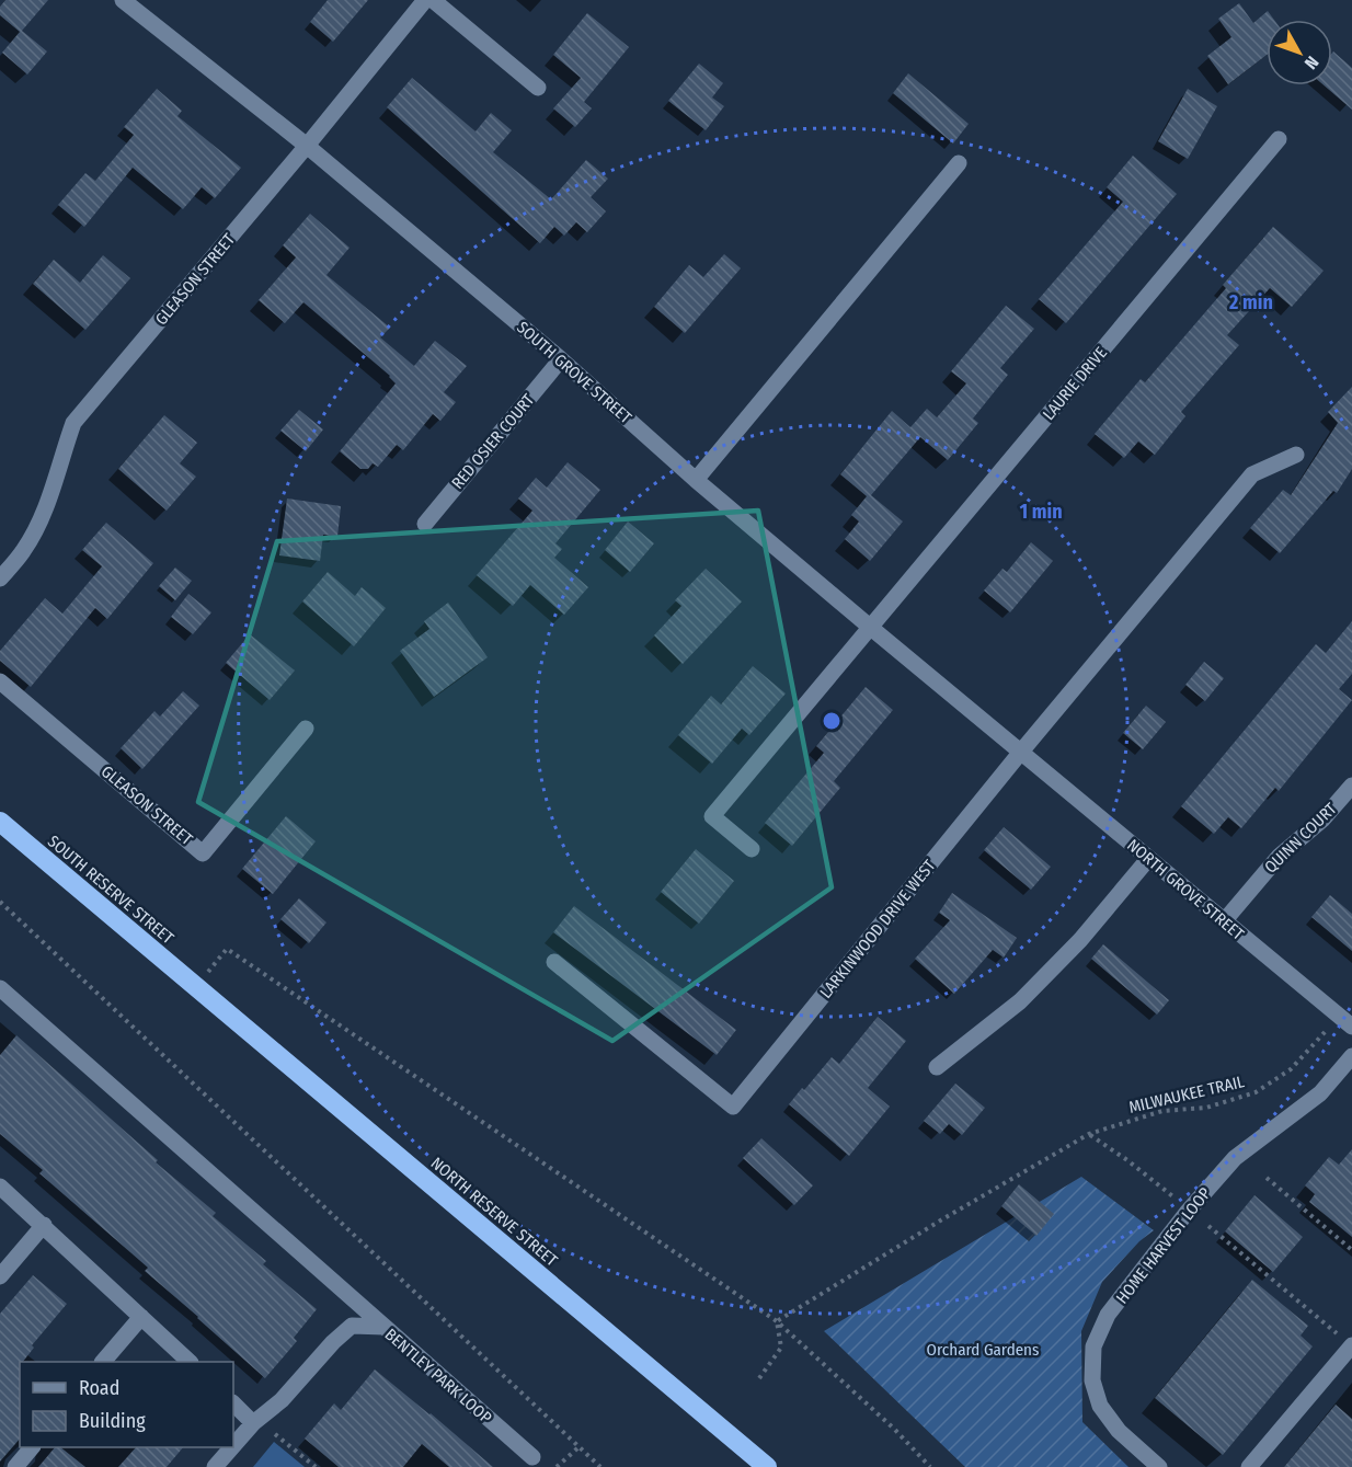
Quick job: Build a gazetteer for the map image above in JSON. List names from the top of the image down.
{
  "streets": {
    "highway": ["SOUTH RESERVE STREET", "NORTH RESERVE STREET"],
    "street": [
      "GLEASON STREET",
      "SOUTH GROVE STREET",
      "LAURIE DRIVE",
      "RED OSIER COURT",
      "QUINN COURT",
      "NORTH GROVE STREET",
      "LARKINWOOD DRIVE WEST",
      "HOME HARVEST LOOP",
      "BENTLEY PARK LOOP"
    ],
    "path": ["MILWAUKEE TRAIL"]
  },
  "crossings": [
    ["GLEASON STREET", "SOUTH GROVE STREET"],
    ["SOUTH GROVE STREET", "LAURIE DRIVE"],
    ["SOUTH GROVE STREET", "RED OSIER COURT"],
    ["SOUTH GROVE STREET", "NORTH GROVE STREET"],
    ["SOUTH GROVE STREET", "LARKINWOOD DRIVE WEST"],
    ["QUINN COURT", "NORTH GROVE STREET"],
    ["SOUTH RESERVE STREET", "NORTH RESERVE STREET"],
    ["NORTH GROVE STREET", "LARKINWOOD DRIVE WEST"],
    ["NORTH GROVE STREET", "MILWAUKEE TRAIL"]
  ],
  "parks": ["Orchard Gardens"],
  "legend": ["Road", "Building"],
  "north": "bottom right",
  "rings": ["2 min", "1 min"]
}
